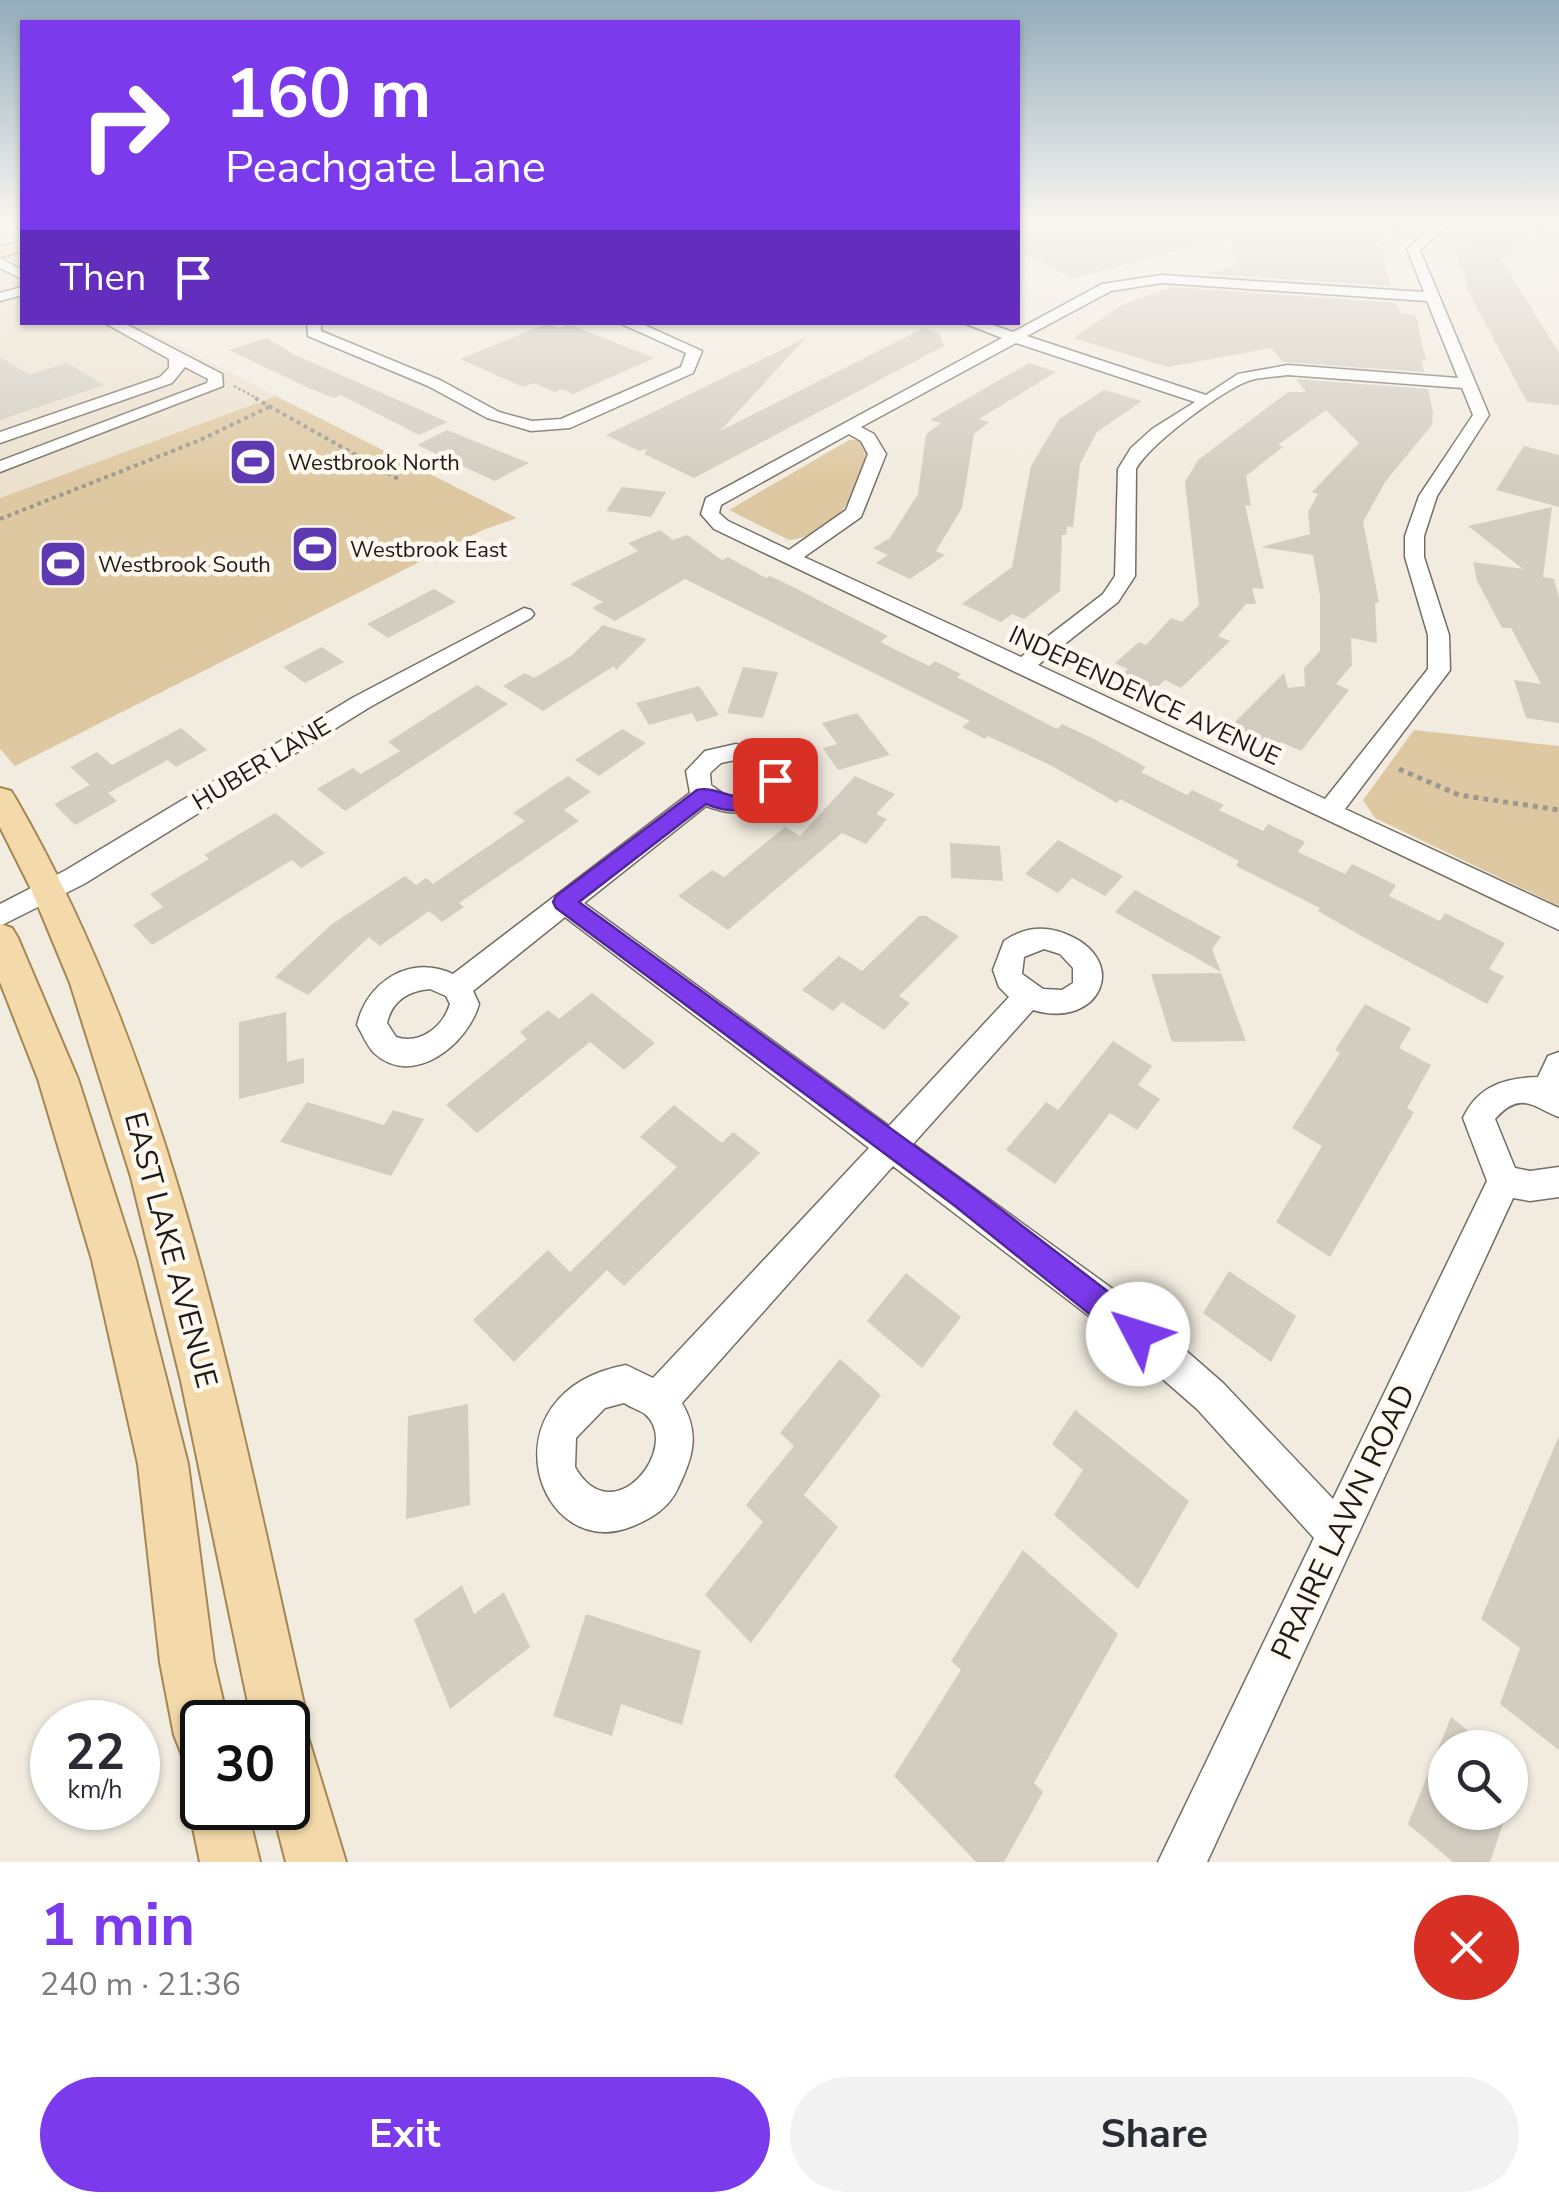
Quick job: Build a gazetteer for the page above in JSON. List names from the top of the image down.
{
  "streets": {
    "main road": ["EAST LAKE AVENUE"],
    "street": ["INDEPENDENCE AVENUE", "HUBER LANE", "PRAIRE LAWN ROAD"]
  },
  "crossings": [
    ["HUBER LANE", "EAST LAKE AVENUE"]
  ],
  "places": {
    "sports": ["Westbrook North", "Westbrook East", "Westbrook South"]
  },
  "page": {
    "turn": ["160 m", "Peachgate Lane"],
    "then": "Then",
    "speed": "22 km/h",
    "limit": "30",
    "heading": ["1 min", "240 m · 21:36"],
    "buttons": ["Exit", "Share"]
  }
}
